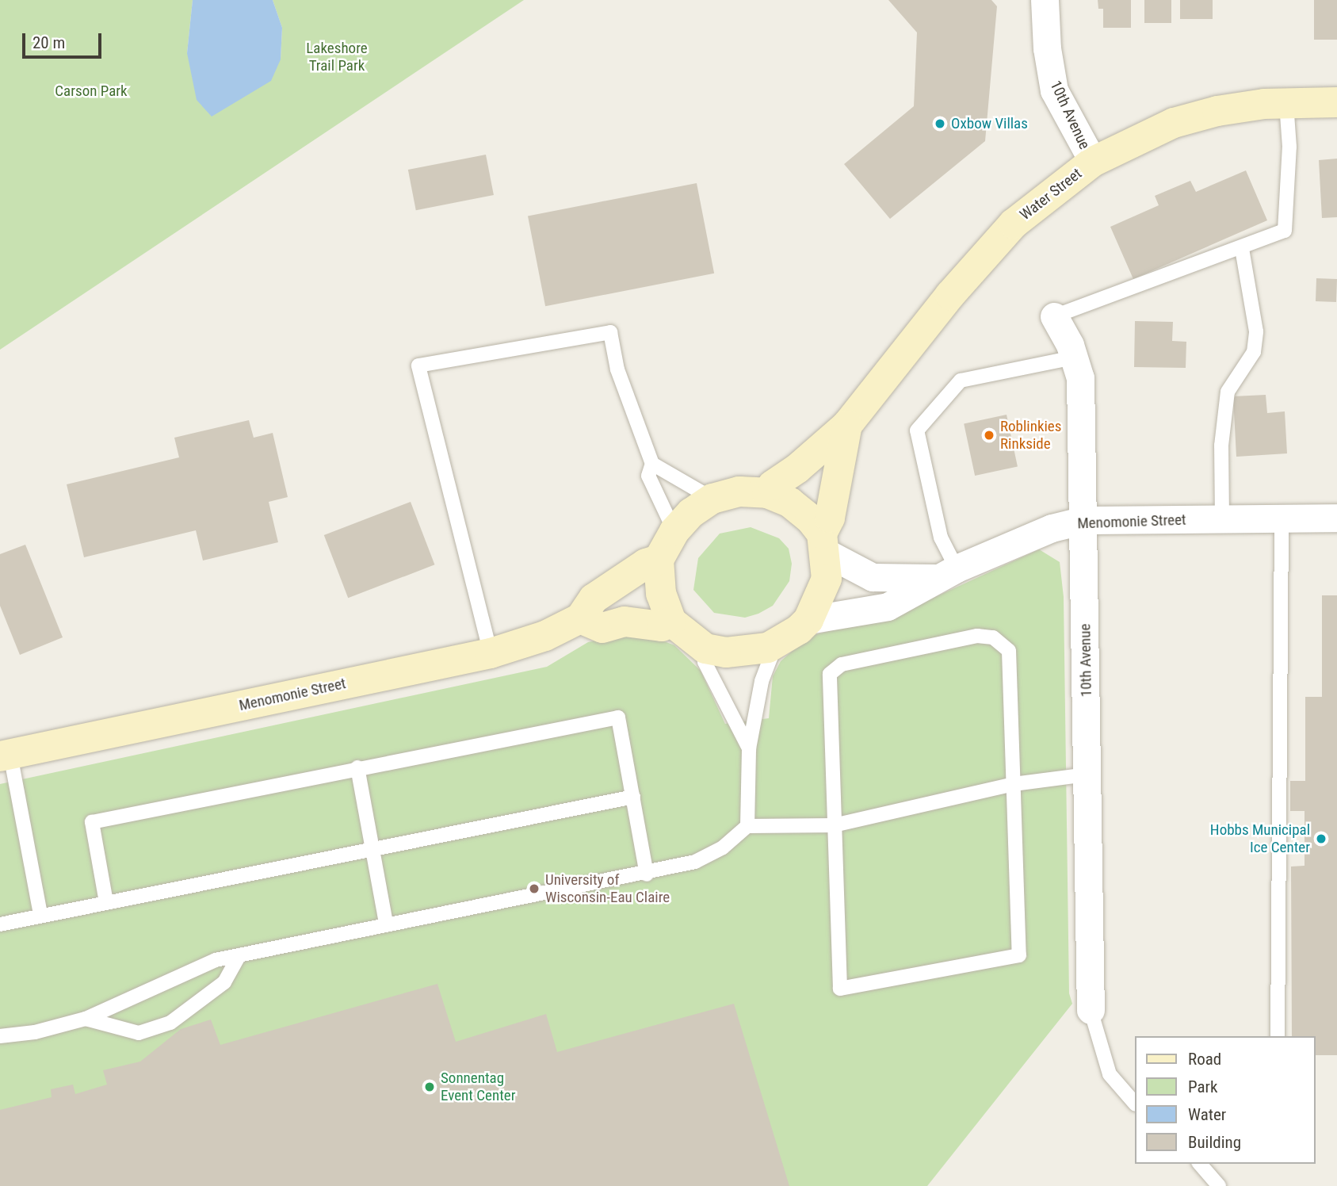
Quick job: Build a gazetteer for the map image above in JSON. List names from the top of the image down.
{
  "streets": {
    "main road": ["Water Street", "Menomonie Street"],
    "street": ["10th Avenue"]
  },
  "crossings": [
    ["10th Avenue", "Water Street"],
    ["10th Avenue", "Menomonie Street"],
    ["Water Street", "Menomonie Street"]
  ],
  "parks": ["Lakeshore Trail Park", "Carson Park"],
  "places": [
    "Oxbow Villas",
    "Roblinkies Rinkside",
    "Hobbs Municipal Ice Center",
    "University of Wisconsin-Eau Claire",
    "Sonnentag Event Center"
  ],
  "legend": [
    "Road",
    "Park",
    "Water",
    "Building"
  ],
  "scale_bar": "20 m"
}
